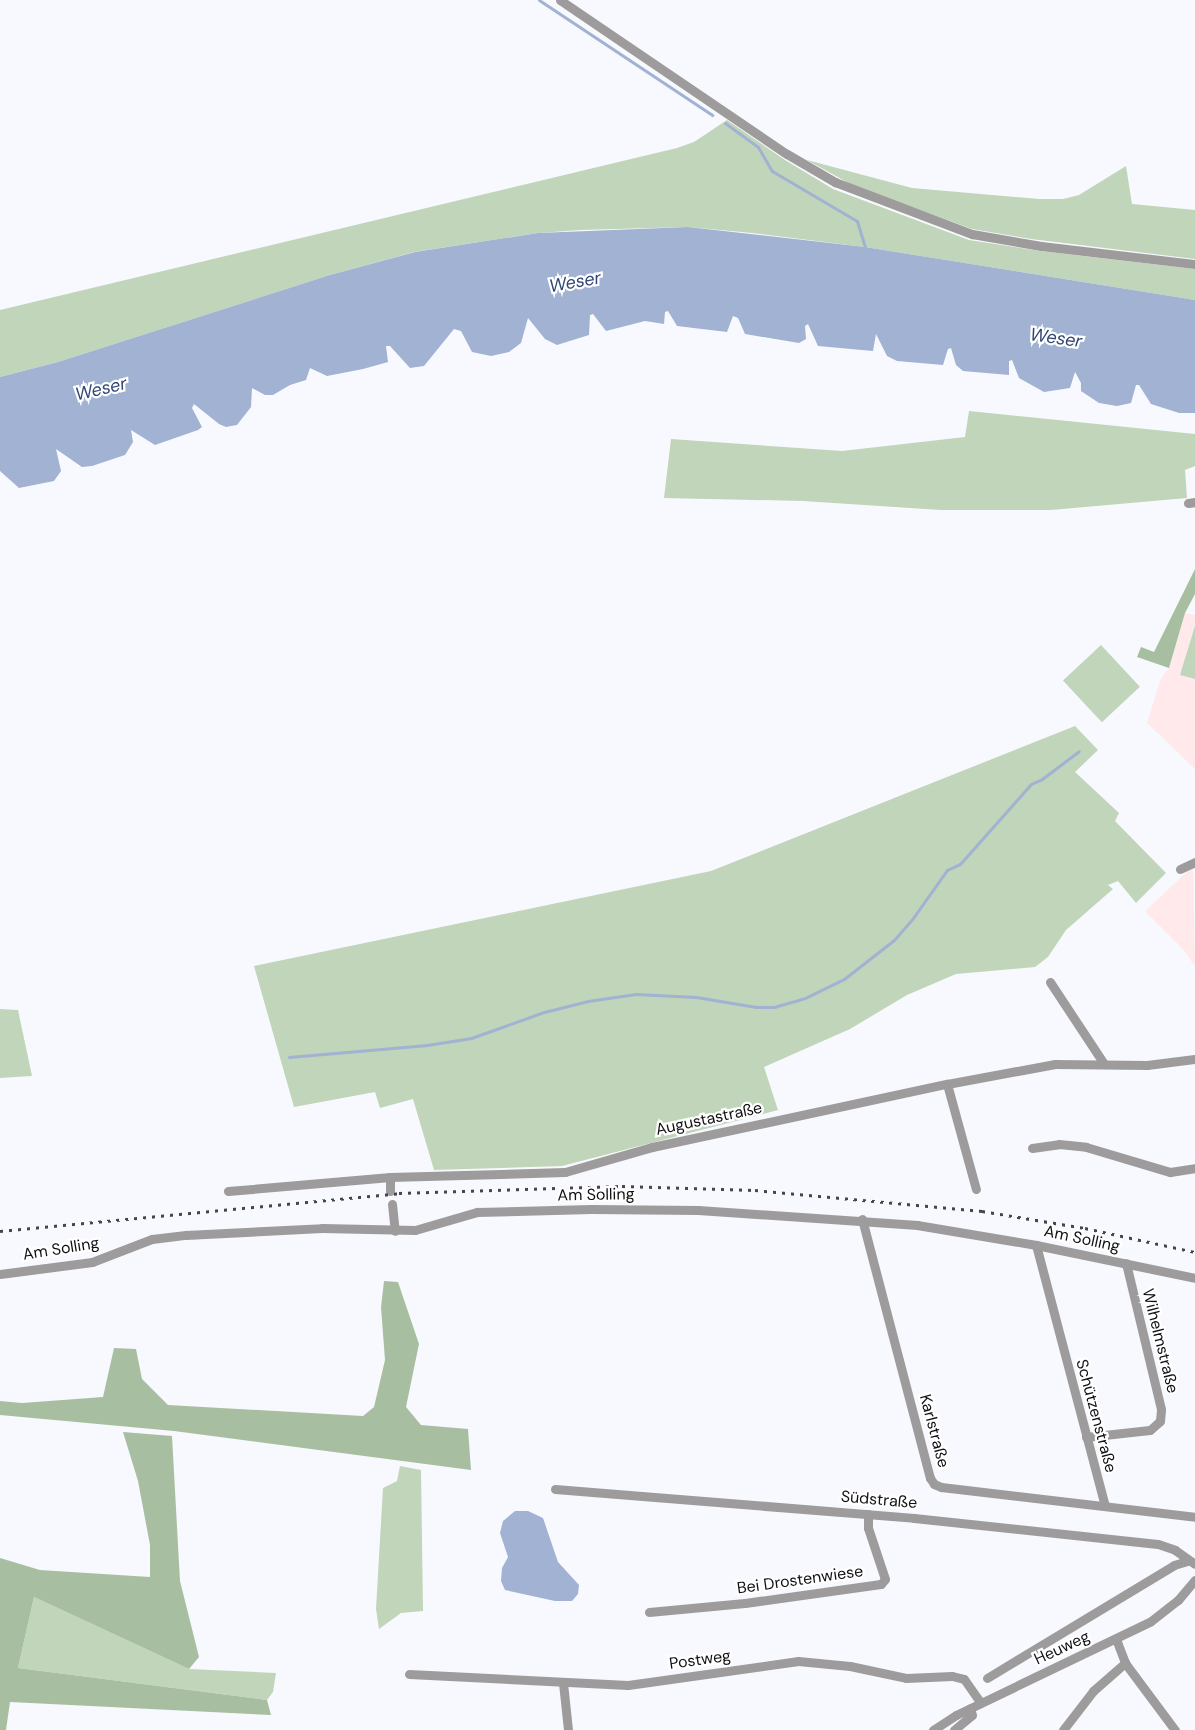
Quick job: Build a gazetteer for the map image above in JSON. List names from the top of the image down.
{
  "streets": {
    "street": [
      "Augustastraße",
      "Am Solling",
      "Wilhelmstraße",
      "Schützenstraße",
      "Karlstraße",
      "Südstraße",
      "Bei Drostenwiese",
      "Heuweg",
      "Postweg"
    ]
  },
  "crossings": [
    ["Am Solling", "Wilhelmstraße"],
    ["Am Solling", "Schützenstraße"],
    ["Am Solling", "Karlstraße"],
    ["Wilhelmstraße", "Schützenstraße"],
    ["Schützenstraße", "Karlstraße"],
    ["Südstraße", "Bei Drostenwiese"],
    ["Südstraße", "Heuweg"],
    ["Heuweg", "Postweg"]
  ],
  "water": ["Weser"]
}
